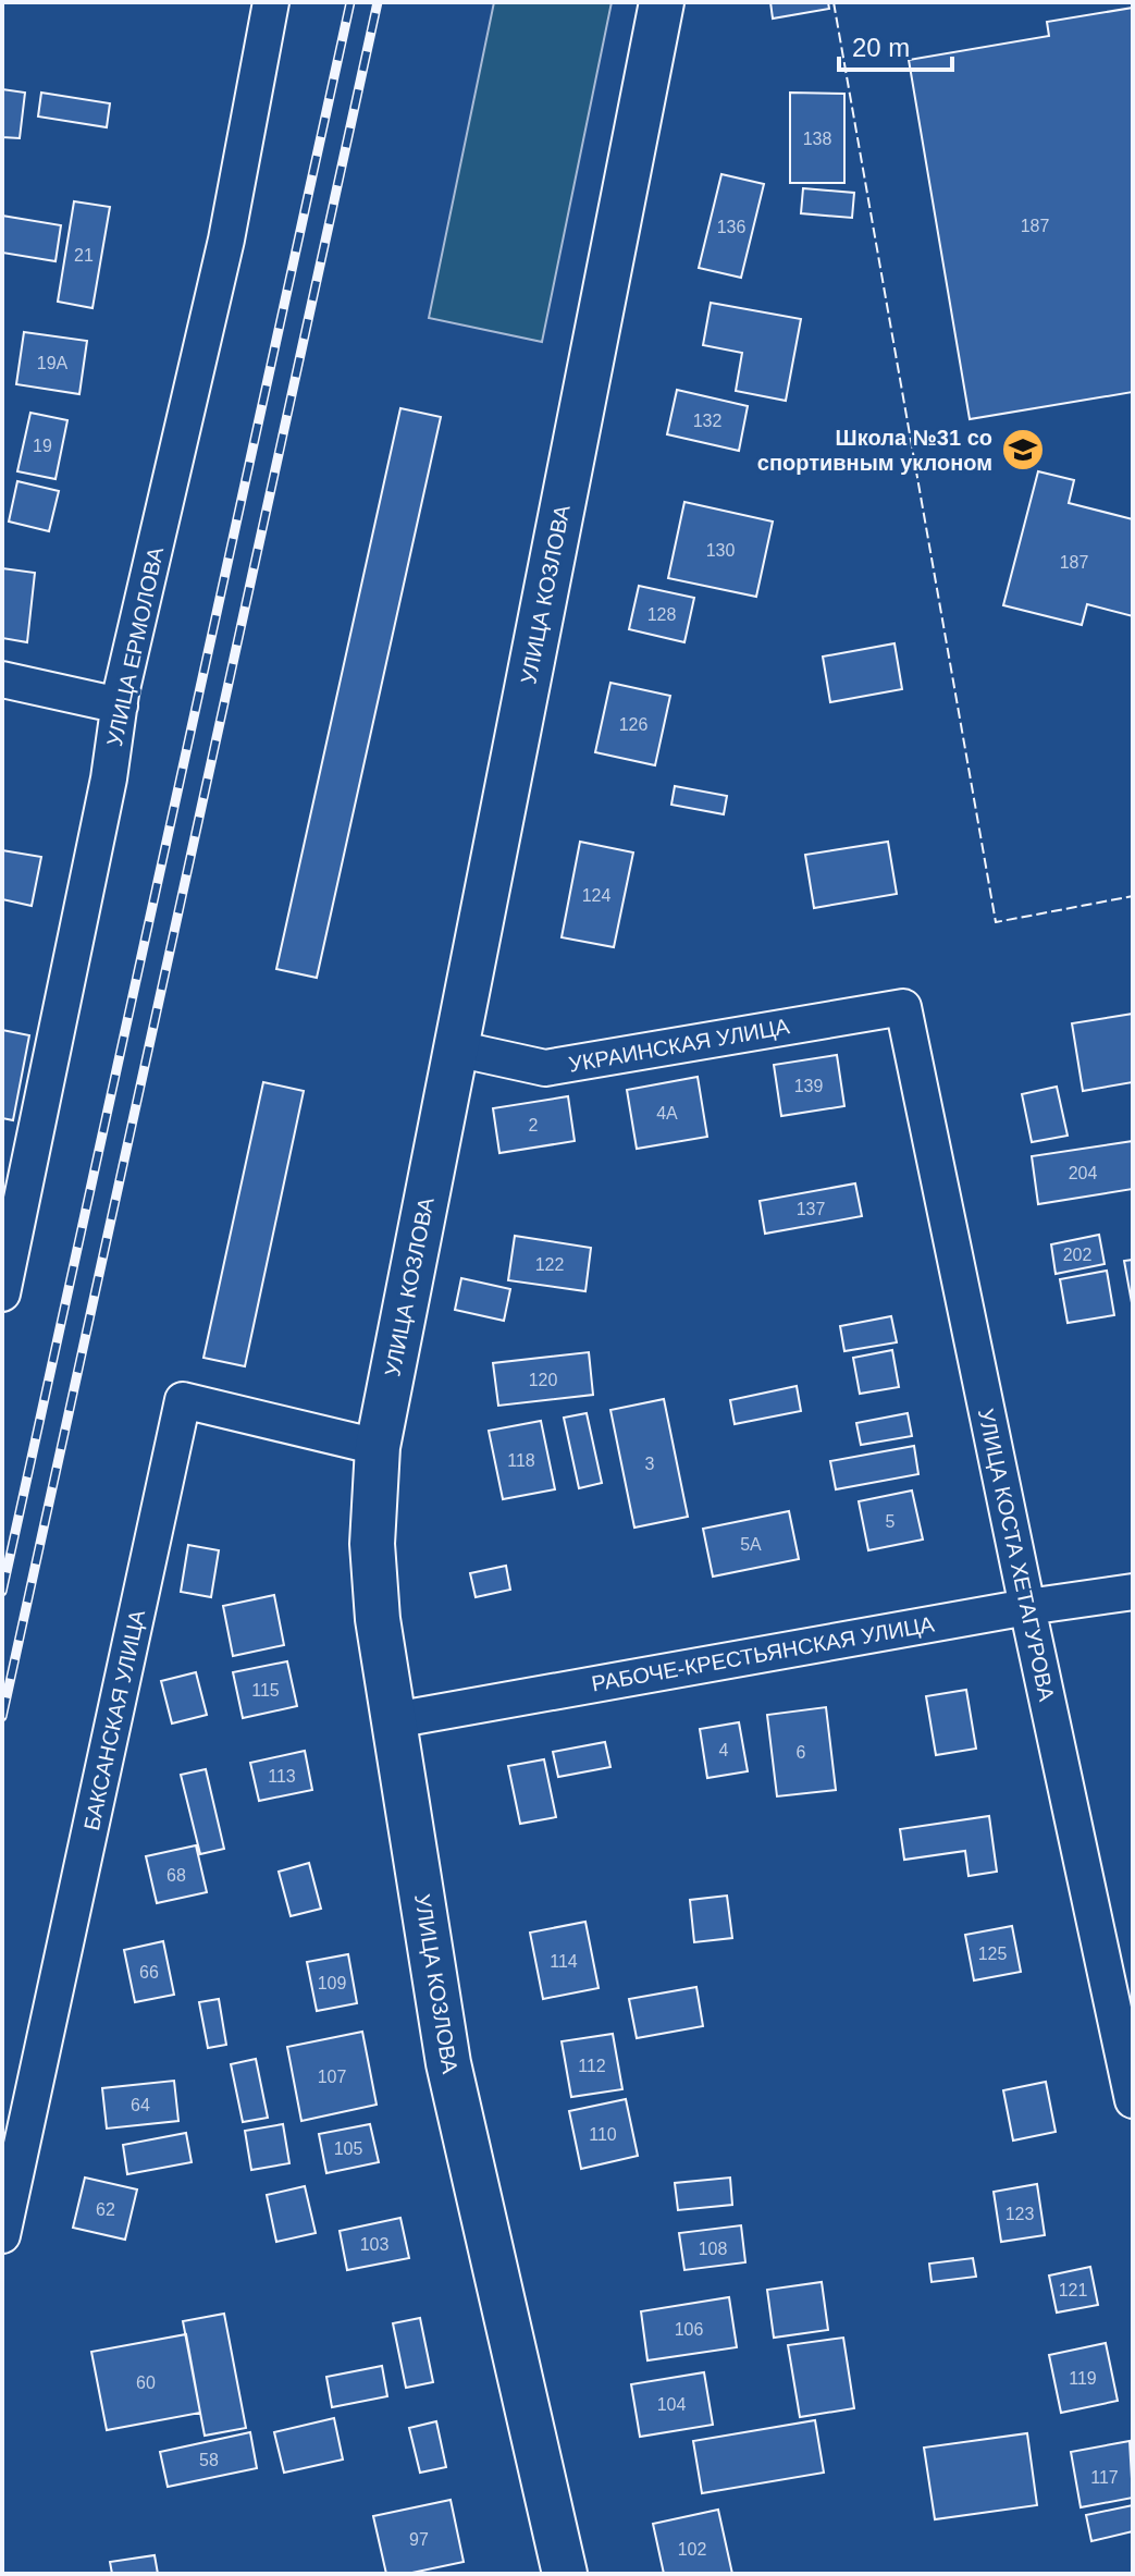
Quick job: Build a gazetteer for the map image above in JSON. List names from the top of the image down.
{
  "streets": {
    "street": [
      "УЛИЦА КОЗЛОВА",
      "УЛИЦА ЕРМОЛОВА",
      "УКРАИНСКАЯ УЛИЦА",
      "УЛИЦА КОСТА ХЕТАГУРОВА",
      "РАБОЧЕ-КРЕСТЬЯНСКАЯ УЛИЦА",
      "БАКСАНСКАЯ УЛИЦА"
    ]
  },
  "crossings": [
    ["УЛИЦА КОЗЛОВА", "УКРАИНСКАЯ УЛИЦА"],
    ["УЛИЦА КОЗЛОВА", "РАБОЧЕ-КРЕСТЬЯНСКАЯ УЛИЦА"],
    ["УЛИЦА КОЗЛОВА", "БАКСАНСКАЯ УЛИЦА"],
    ["УКРАИНСКАЯ УЛИЦА", "УЛИЦА КОСТА ХЕТАГУРОВА"],
    ["УЛИЦА КОСТА ХЕТАГУРОВА", "РАБОЧЕ-КРЕСТЬЯНСКАЯ УЛИЦА"]
  ],
  "places": {
    "school or university": ["Школа №31 со спортивным уклоном"]
  },
  "house_numbers": [
    "138",
    "187",
    "136",
    "21",
    "19А",
    "132",
    "19",
    "130",
    "187",
    "128",
    "126",
    "124",
    "139",
    "4А",
    "2",
    "204",
    "137",
    "202",
    "122",
    "120",
    "118",
    "3",
    "5",
    "5А",
    "115",
    "4",
    "6",
    "113",
    "68",
    "125",
    "114",
    "66",
    "109",
    "112",
    "107",
    "64",
    "110",
    "105",
    "62",
    "123",
    "103",
    "108",
    "121",
    "106",
    "119",
    "60",
    "104",
    "58",
    "117",
    "97",
    "102"
  ],
  "scale_bar": "20 m"
}
